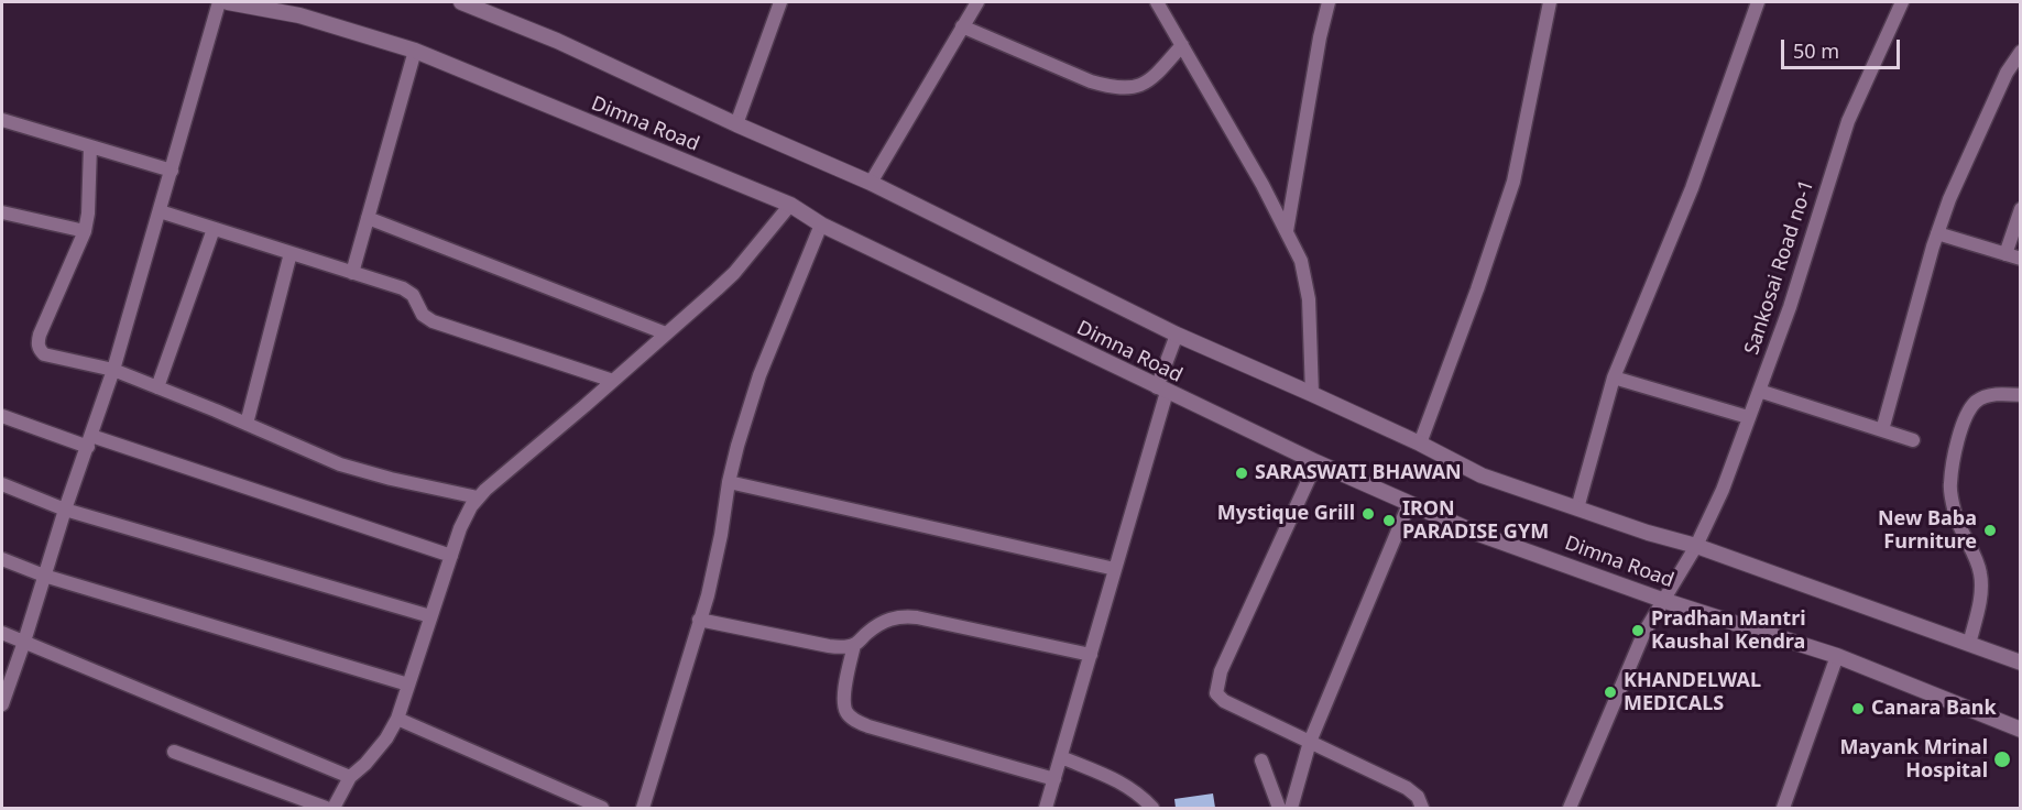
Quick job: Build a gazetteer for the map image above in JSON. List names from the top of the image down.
{
  "streets": {
    "street": ["Dimna Road", "Sankosai Road no-1"]
  },
  "crossings": [
    ["Dimna Road", "Sankosai Road no-1"]
  ],
  "places": [
    "SARASWATI BHAWAN",
    "Mystique Grill",
    "IRON PARADISE GYM",
    "New Baba Furniture",
    "Pradhan Mantri Kaushal Kendra",
    "KHANDELWAL MEDICALS",
    "Canara Bank",
    "Mayank Mrinal Hospital"
  ],
  "scale_bar": "50 m"
}
